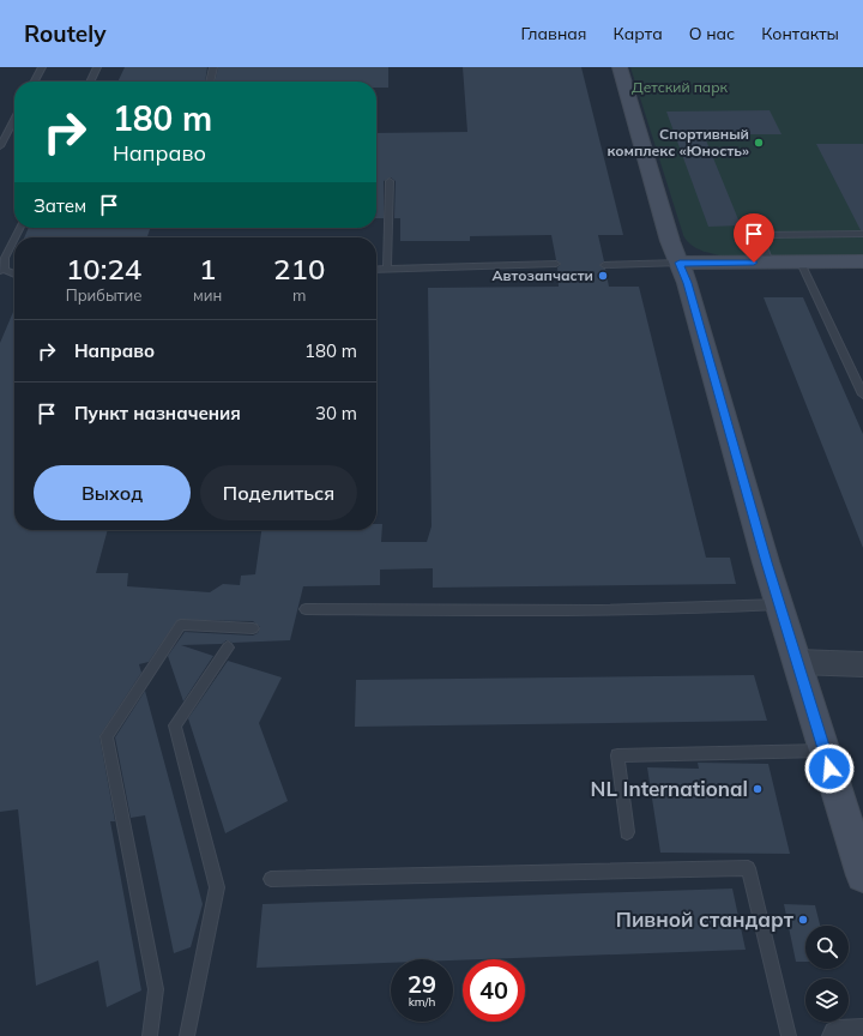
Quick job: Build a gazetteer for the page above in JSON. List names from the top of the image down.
{
  "parks": ["Детский парк"],
  "places": [
    "Спортивный комплекс «Юность»",
    "Автозапчасти",
    "NL International",
    "Пивной стандарт"
  ],
  "page": {
    "header": "Routely",
    "nav": [
      "Главная",
      "Карта",
      "О нас",
      "Контакты"
    ],
    "turn": ["180 m", "Направо"],
    "then": "Затем",
    "eta": [
      "10:24",
      "Прибытие",
      "1",
      "мин",
      "210",
      "m"
    ],
    "list": [
      {
        "name": "Направо",
        "value": "180 m"
      },
      {
        "name": "Пункт назначения",
        "value": "30 m"
      }
    ],
    "buttons": ["Выход", "Поделиться"],
    "speed": "29 km/h",
    "limit": "40"
  }
}
